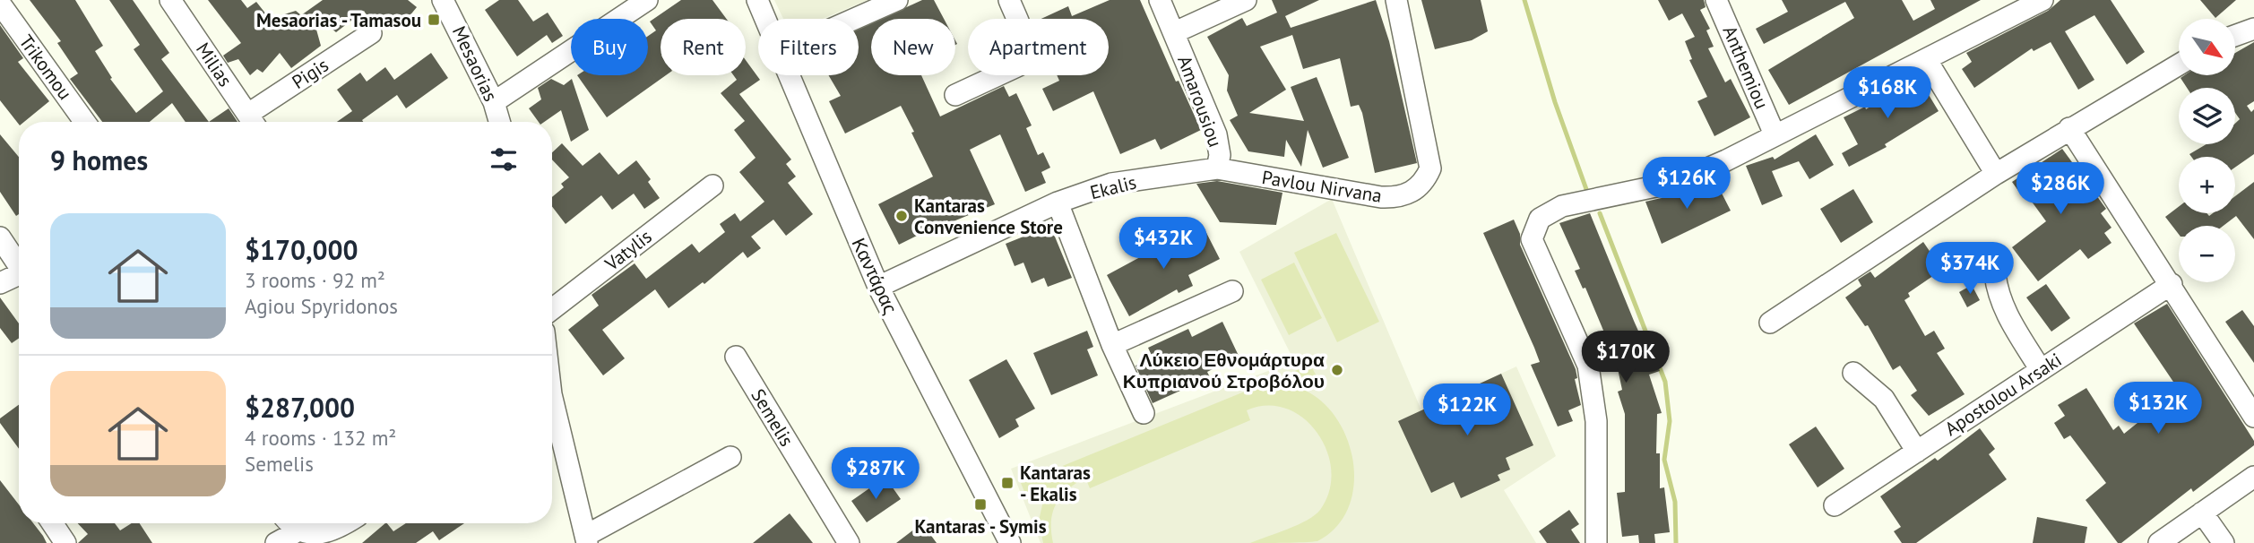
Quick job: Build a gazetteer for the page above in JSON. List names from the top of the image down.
{
  "streets": {
    "street": [
      "Mesaorias",
      "Milias",
      "Trikomou",
      "Anthemiou",
      "Pigis",
      "Amarousiou",
      "Pavlou Nirvana",
      "Ekalis",
      "Vatylis",
      "Καντάρας",
      "Apostolou Arsaki",
      "Semelis"
    ]
  },
  "crossings": [
    ["Milias", "Pigis"],
    ["Amarousiou", "Pavlou Nirvana"],
    ["Amarousiou", "Ekalis"],
    ["Pavlou Nirvana", "Ekalis"],
    ["Ekalis", "Καντάρας"]
  ],
  "places": {
    "transit": ["Mesaorias - Tamasou", "Kantaras - Ekalis", "Kantaras - Symis"],
    "other": ["Kantaras Convenience Store", "Λύκειο Εθνομάρτυρα Κυπριανού Στροβόλου"]
  },
  "north": "bottom right",
  "page": {
    "map_buttons": ["+", "−"],
    "chip": [
      "Buy",
      "Rent",
      "Filters",
      "New",
      "Apartment"
    ],
    "price": [
      "$168K",
      "$126K",
      "$286K",
      "$432K",
      "$374K",
      "$170K",
      "$132K",
      "$122K",
      "$287K"
    ],
    "heading": "9 homes",
    "list": [
      {
        "name": "$170,000",
        "note": "3 rooms · 92 m² · Agiou Spyridonos"
      },
      {
        "name": "$287,000",
        "note": "4 rooms · 132 m² · Semelis"
      }
    ]
  }
}
